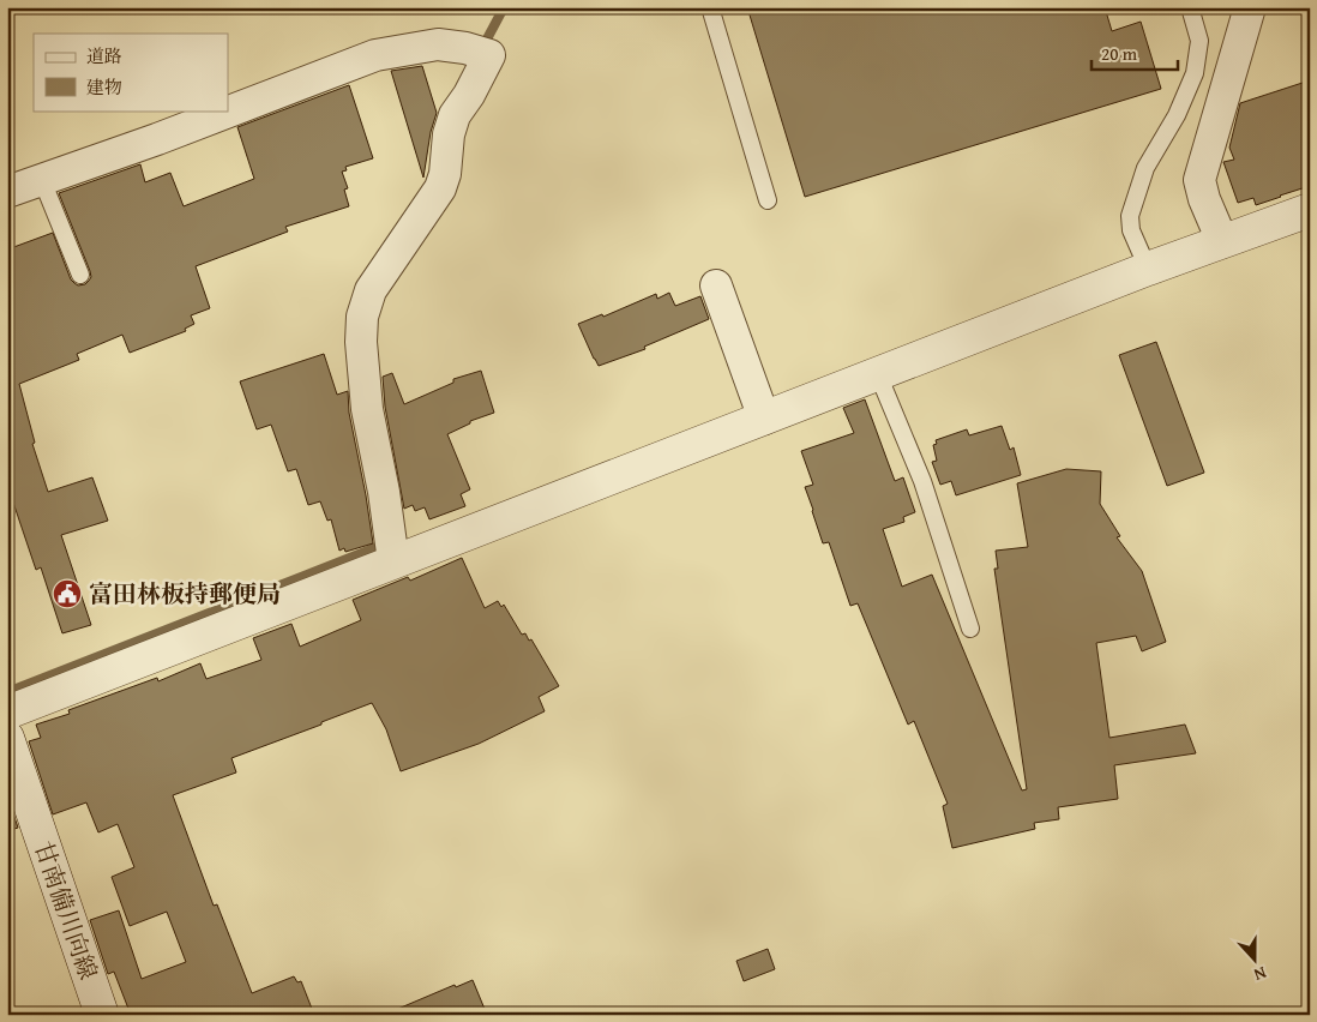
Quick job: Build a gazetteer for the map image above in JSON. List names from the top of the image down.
{
  "streets": {
    "street": ["甘南備川向線"]
  },
  "places": {
    "public building": ["富田林板持郵便局"]
  },
  "legend": ["道路", "建物"],
  "scale_bar": "20 m",
  "north": "bottom"
}
